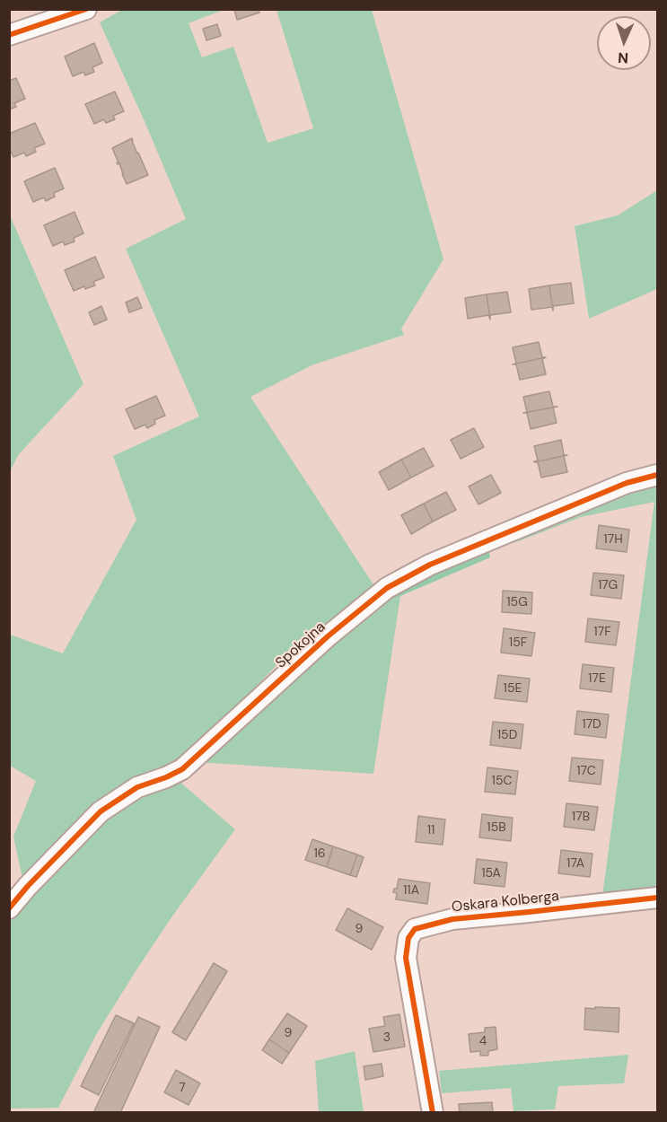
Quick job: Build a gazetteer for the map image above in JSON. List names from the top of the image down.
{
  "streets": {
    "street": ["Spokojna", "Oskara Kolberga"]
  },
  "house_numbers": [
    "17H",
    "17G",
    "15G",
    "17F",
    "15F",
    "17E",
    "15E",
    "17D",
    "15D",
    "17C",
    "15C",
    "17B",
    "15B",
    "11",
    "16",
    "17A",
    "15A",
    "11A",
    "9",
    "9",
    "3",
    "4",
    "7"
  ],
  "north": "bottom"
}
